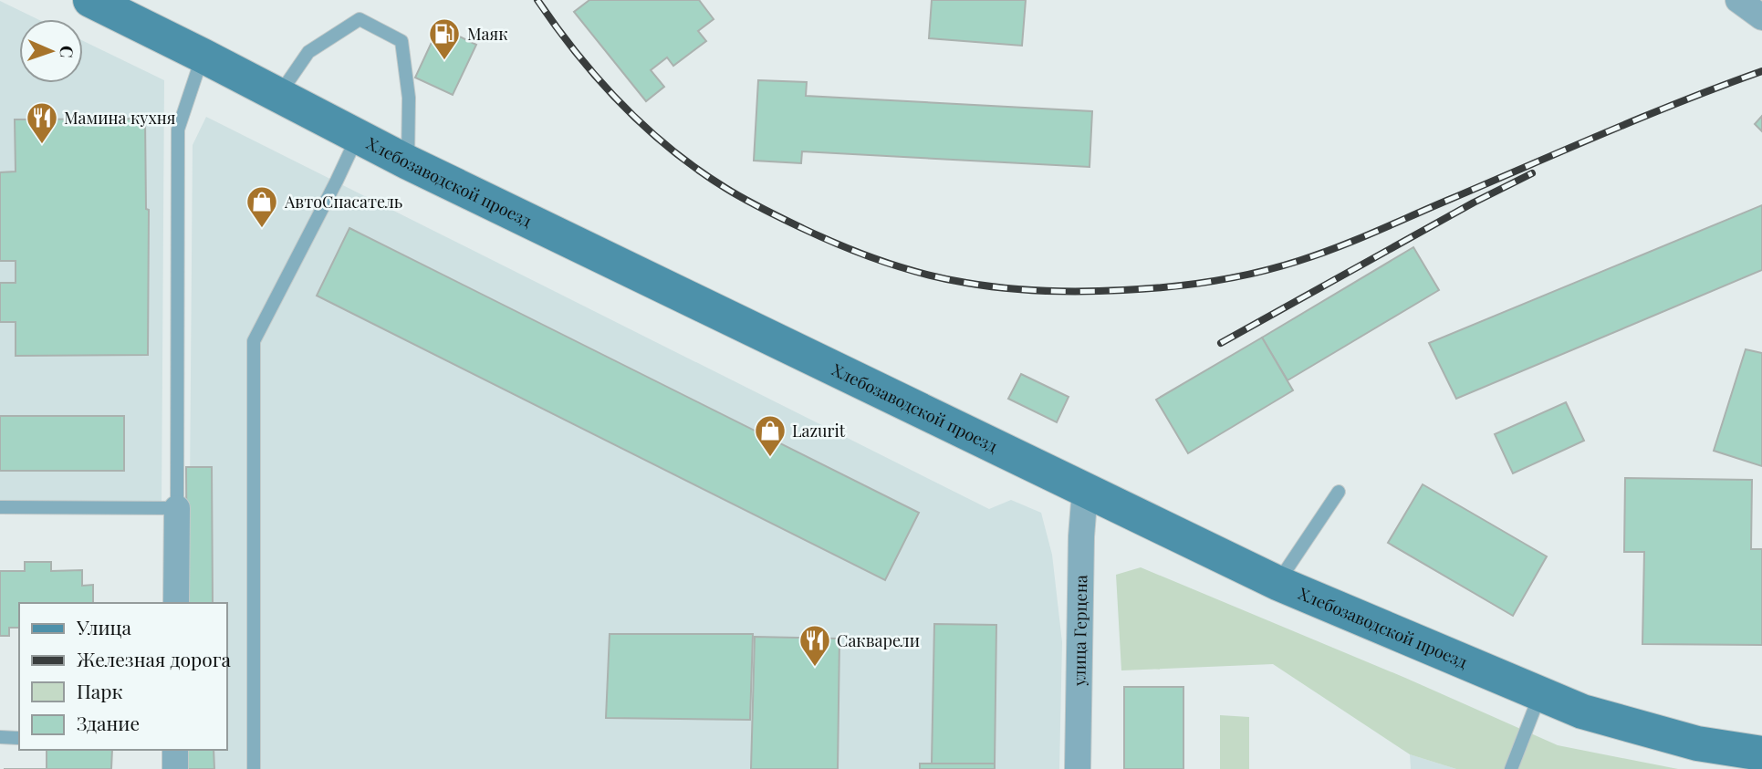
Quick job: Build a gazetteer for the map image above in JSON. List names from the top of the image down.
{
  "streets": {
    "street": ["Хлебозаводской проезд", "улица Герцена"]
  },
  "crossings": [
    ["Хлебозаводской проезд", "улица Герцена"]
  ],
  "places": {
    "fuel station": ["Маяк"],
    "restaurant": ["Мамина кухня", "Сакварели"],
    "shop": ["АвтоСпасатель", "Lazurit"]
  },
  "legend": [
    "Улица",
    "Железная дорога",
    "Парк",
    "Здание"
  ],
  "north": "right"
}
